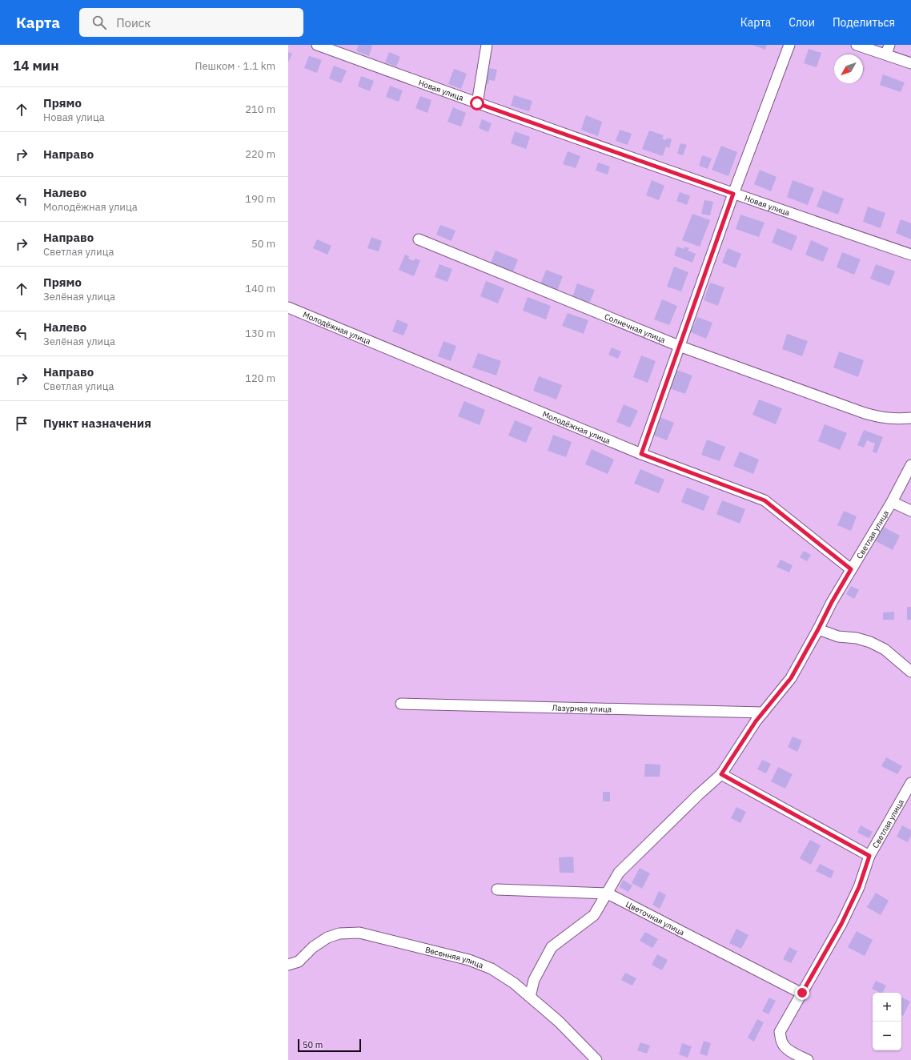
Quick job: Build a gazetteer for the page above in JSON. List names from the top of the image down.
{
  "streets": {
    "street": [
      "Новая улица",
      "Молодёжная улица",
      "Солнечная улица",
      "Светлая улица",
      "Лазурная улица",
      "Цветочная улица",
      "Весенняя улица"
    ]
  },
  "crossings": [
    ["Молодёжная улица", "Светлая улица"],
    ["Светлая улица", "Лазурная улица"],
    ["Светлая улица", "Цветочная улица"],
    ["Светлая улица", "Весенняя улица"]
  ],
  "scale_bar": "50 m",
  "north": "bottom left",
  "page": {
    "header": "Карта",
    "search": "Поиск",
    "nav": ["Карта", "Слои", "Поделиться"],
    "heading": ["14 мин", "Пешком · 1.1 km"],
    "list": [
      ["Прямо", "Новая улица", "210 m"],
      ["Направо", "220 m"],
      ["Налево", "Молодёжная улица", "190 m"],
      ["Направо", "Светлая улица", "50 m"],
      ["Прямо", "Зелёная улица", "140 m"],
      ["Налево", "Зелёная улица", "130 m"],
      ["Направо", "Светлая улица", "120 m"],
      "Пункт назначения"
    ],
    "map_buttons": ["+", "−"],
    "scale": "50 m"
  }
}
